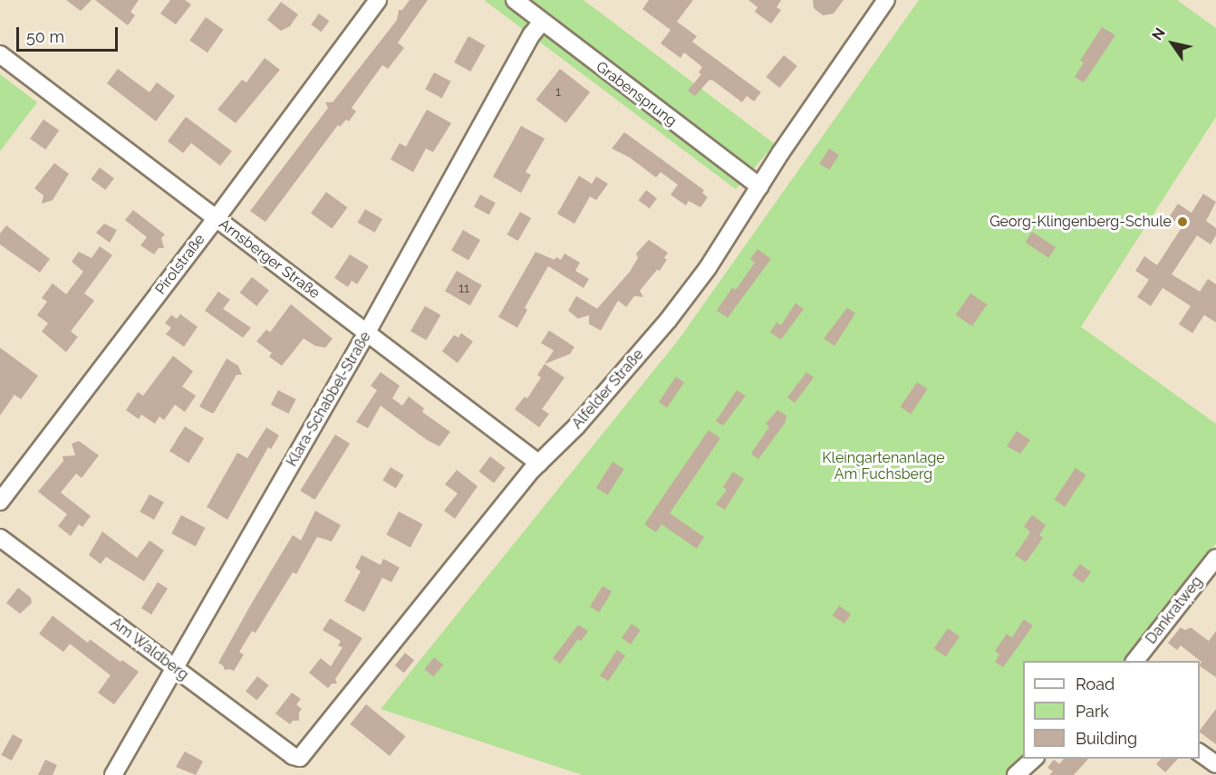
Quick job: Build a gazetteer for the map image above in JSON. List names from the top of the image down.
{
  "streets": {
    "street": [
      "Grabensprung",
      "Arnsberger Straße",
      "Pirolstraße",
      "Alfelder Straße",
      "Klara-Schabbel-Straße",
      "Dankratweg",
      "Am Waldberg"
    ]
  },
  "crossings": [
    ["Grabensprung", "Alfelder Straße"],
    ["Grabensprung", "Klara-Schabbel-Straße"],
    ["Arnsberger Straße", "Pirolstraße"],
    ["Arnsberger Straße", "Alfelder Straße"],
    ["Arnsberger Straße", "Klara-Schabbel-Straße"],
    ["Alfelder Straße", "Am Waldberg"],
    ["Klara-Schabbel-Straße", "Am Waldberg"]
  ],
  "parks": ["Kleingartenanlage Am Fuchsberg"],
  "places": ["Georg-Klingenberg-Schule"],
  "house_numbers": ["1", "11"],
  "legend": ["Road", "Park", "Building"],
  "scale_bar": "50 m",
  "north": "top left"
}
